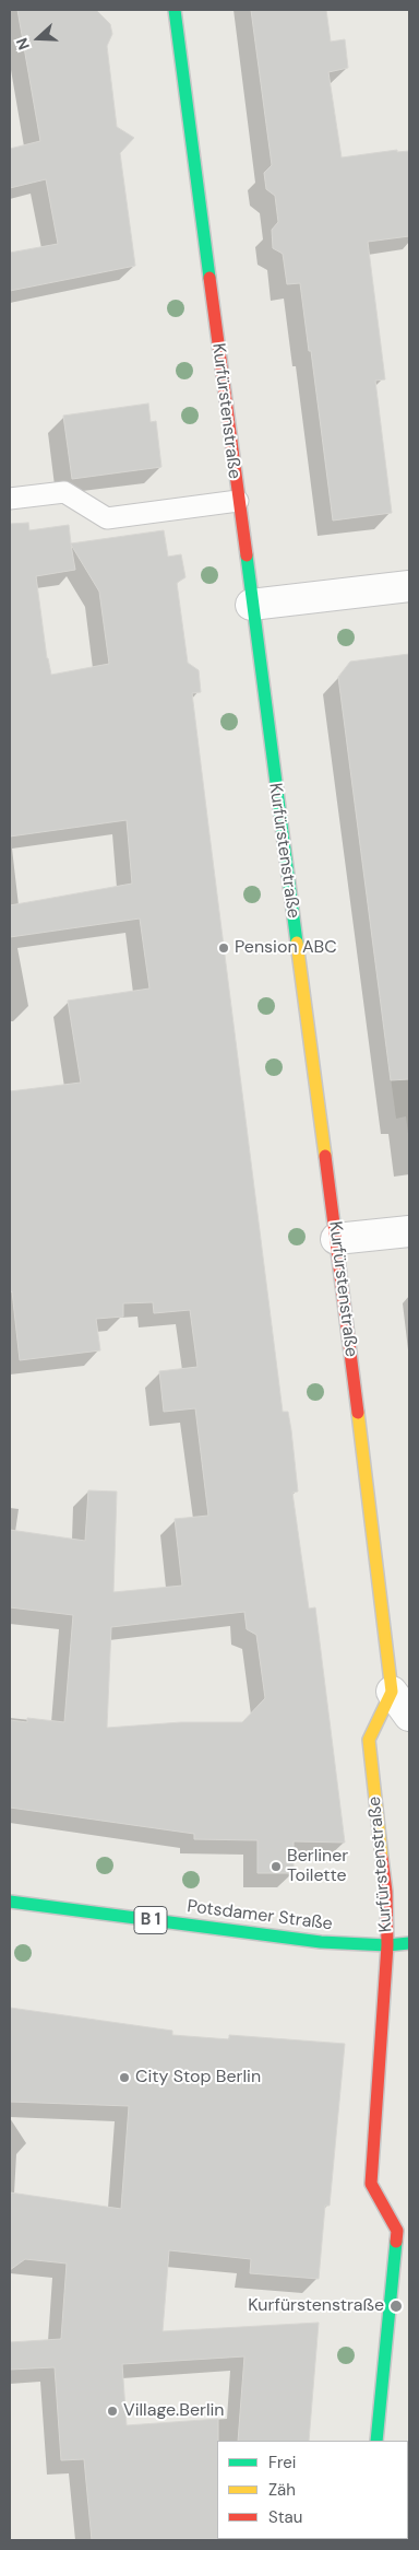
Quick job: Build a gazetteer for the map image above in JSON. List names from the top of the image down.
{
  "streets": {
    "street": ["Kurfürstenstraße", "Potsdamer Straße", "B 1"]
  },
  "crossings": [
    ["Kurfürstenstraße", "Potsdamer Straße"]
  ],
  "places": [
    "Pension ABC",
    "Berliner Toilette",
    "City Stop Berlin",
    "Kurfürstenstraße",
    "Village.Berlin"
  ],
  "legend": ["Frei", "Zäh", "Stau"],
  "north": "left"
}
